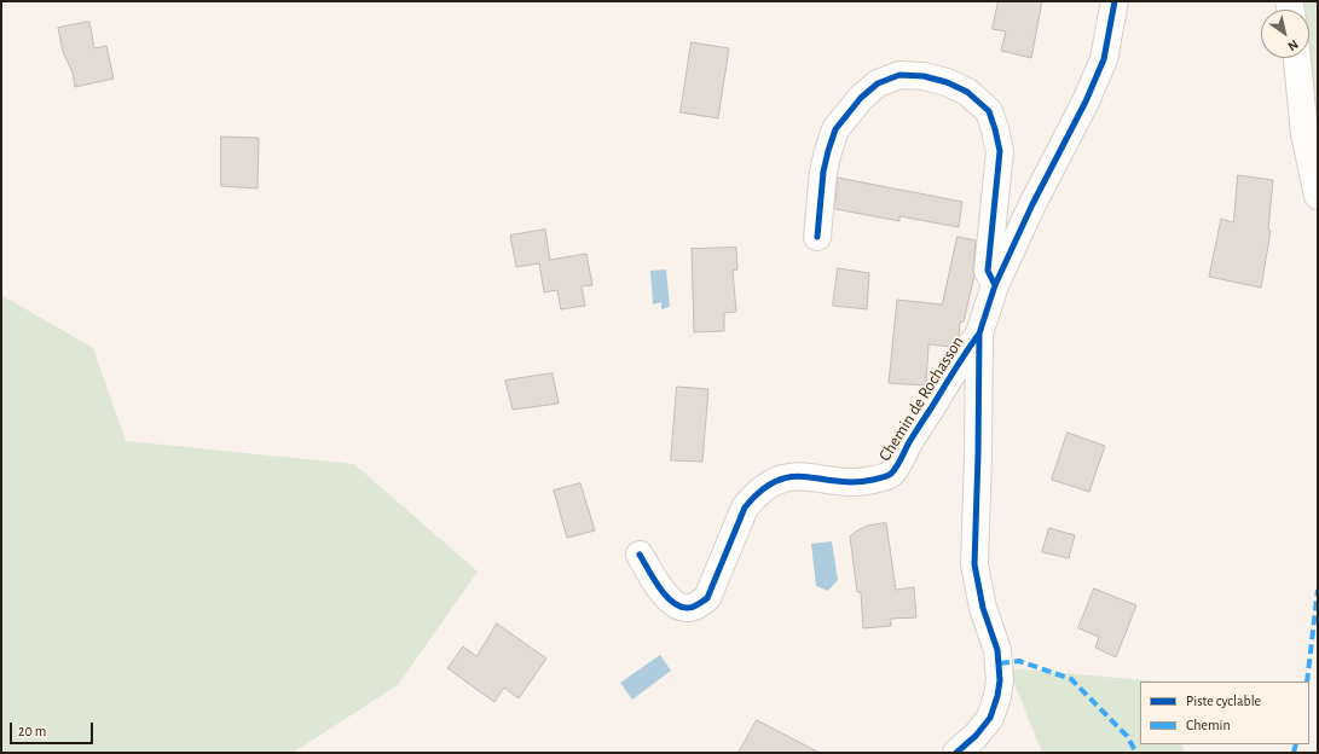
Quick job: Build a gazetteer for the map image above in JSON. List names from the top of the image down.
{
  "streets": {
    "street": ["Chemin de Rochasson"]
  },
  "legend": ["Piste cyclable", "Chemin"],
  "scale_bar": "20 m",
  "north": "bottom right"
}
